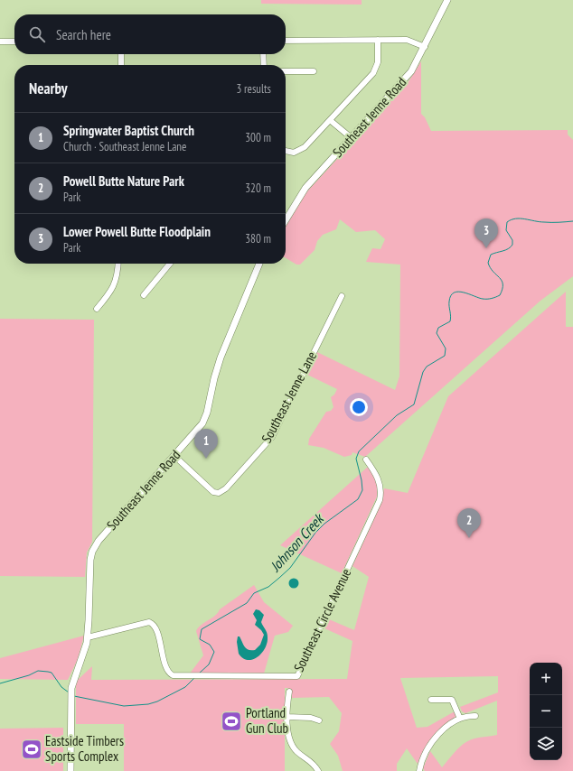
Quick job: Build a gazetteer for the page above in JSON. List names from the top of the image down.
{
  "streets": {
    "main road": ["Southeast Jenne Road"],
    "street": ["Southeast Jenne Lane", "Southeast Circle Avenue"]
  },
  "crossings": [
    ["Southeast Jenne Road", "Southeast Jenne Lane"],
    ["Southeast Jenne Road", "Southeast Circle Avenue"]
  ],
  "water": ["Johnson Creek"],
  "places": {
    "sports": ["Portland Gun Club", "Eastside Timbers Sports Complex"]
  },
  "page": {
    "search": "Search here",
    "heading": ["Nearby", "3 results"],
    "list": [
      {
        "mark": "1",
        "name": "Springwater Baptist Church",
        "note": "Church · Southeast Jenne Lane",
        "value": "300 m"
      },
      {
        "mark": "2",
        "name": "Powell Butte Nature Park",
        "note": "Park",
        "value": "320 m"
      },
      {
        "mark": "3",
        "name": "Lower Powell Butte Floodplain",
        "note": "Park",
        "value": "380 m"
      }
    ],
    "pins": ["3", "1", "2"],
    "map_buttons": ["+", "−"]
  }
}
